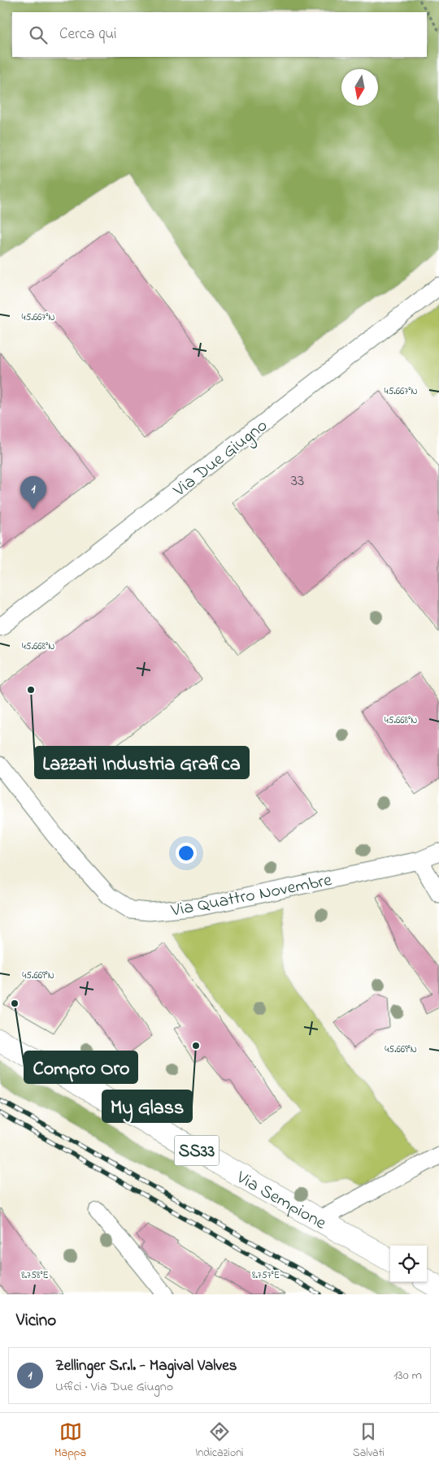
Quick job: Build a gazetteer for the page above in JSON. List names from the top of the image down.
{
  "streets": {
    "main road": ["SS33", "Via Sempione"],
    "street": ["Via Due Giugno", "Via Quattro Novembre"]
  },
  "places": ["Lazzati Industria Grafica", "Compro Oro", "My Glass"],
  "house_numbers": ["33"],
  "north": "bottom",
  "page": {
    "search": "Cerca qui",
    "pins": "1",
    "heading": "Vicino",
    "list": [
      {
        "mark": "1",
        "name": "Zellinger S.r.l. - Magival Valves",
        "note": "Uffici · Via Due Giugno",
        "value": "130 m"
      }
    ],
    "nav": ["Mappa", "Indicazioni", "Salvati"]
  },
  "coordinates": [
    "45.667°N",
    "45.668°N",
    "45.669°N",
    "8.758°E",
    "8.757°E"
  ]
}
